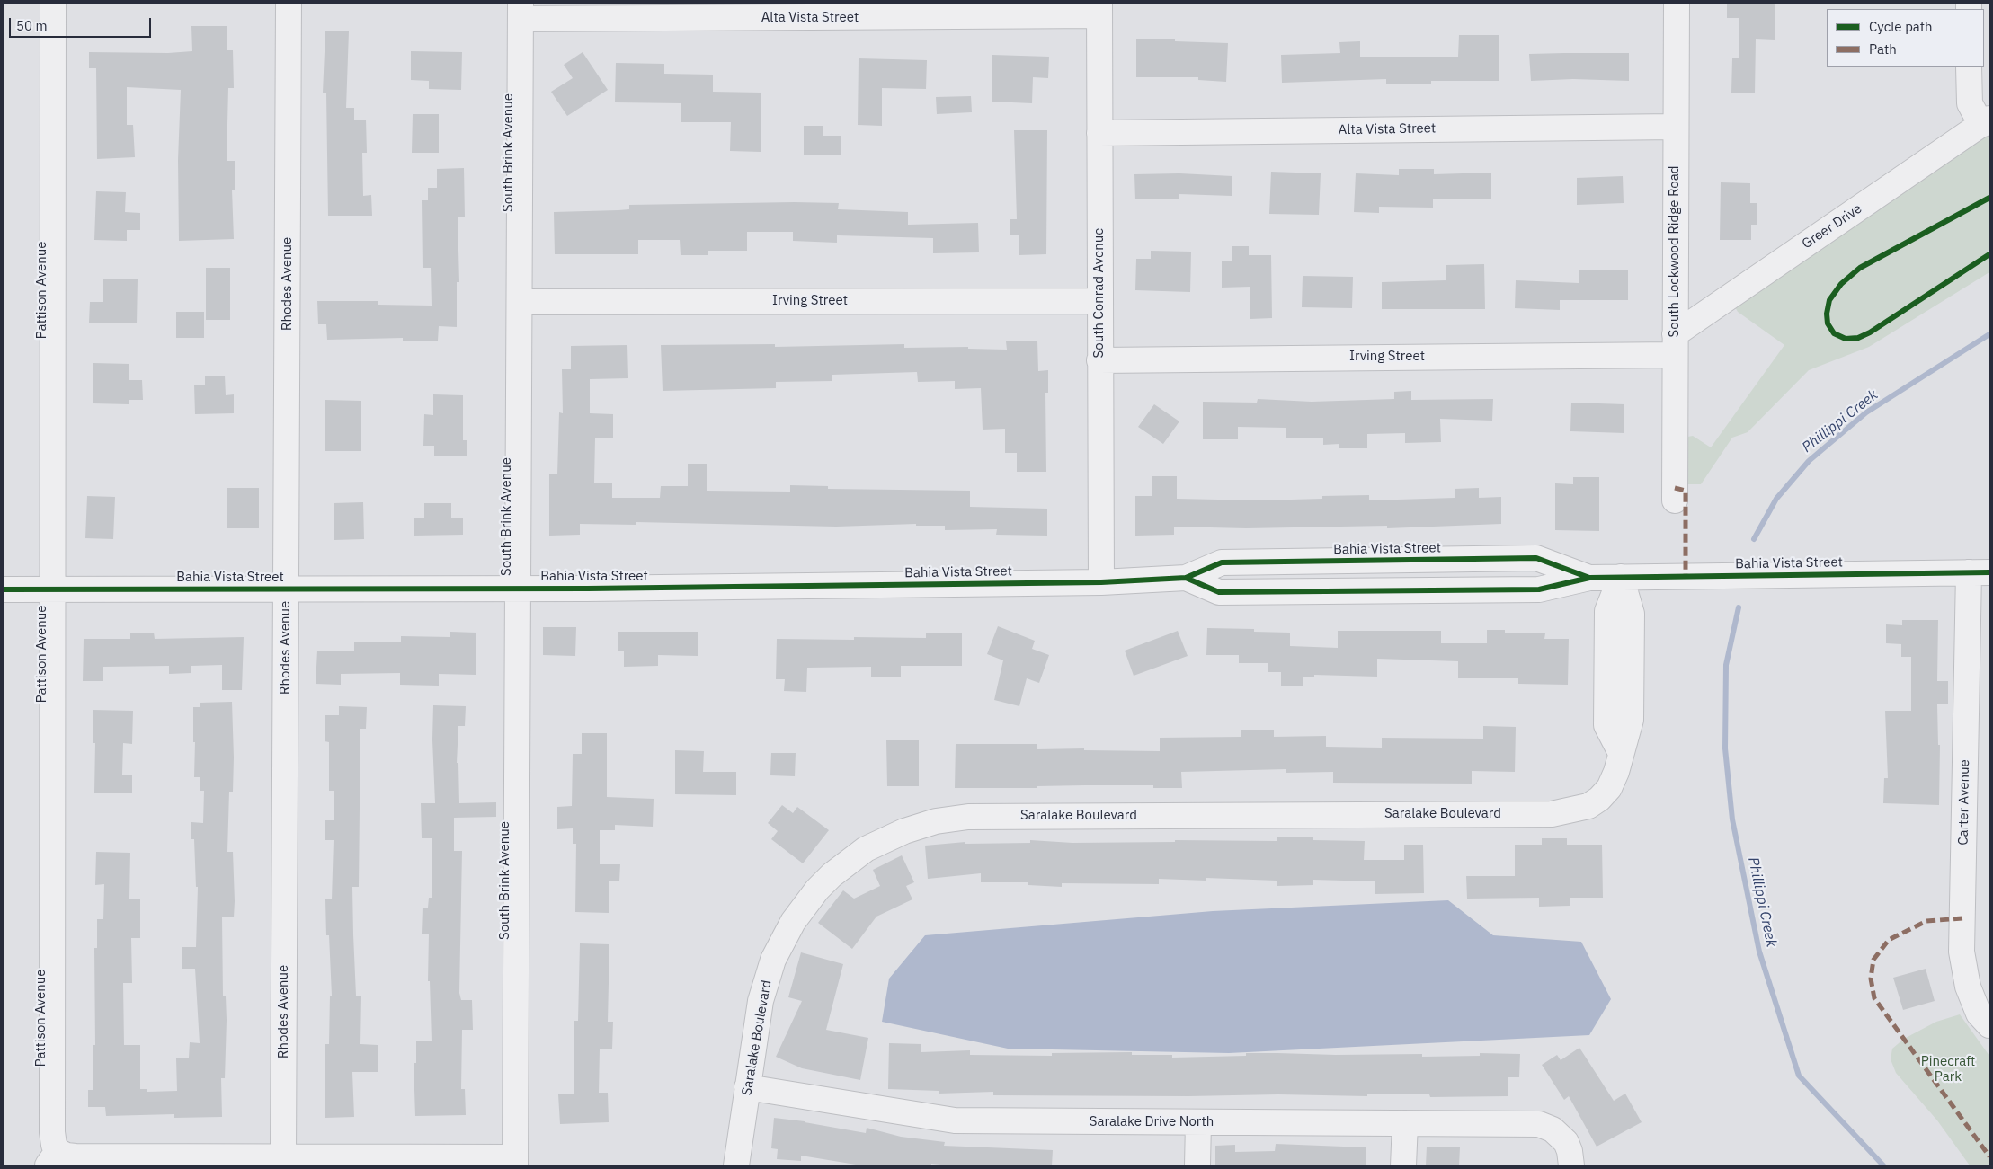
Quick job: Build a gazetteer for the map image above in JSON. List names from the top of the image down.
{
  "streets": {
    "street": [
      "Alta Vista Street",
      "South Brink Avenue",
      "Greer Drive",
      "South Lockwood Ridge Road",
      "Rhodes Avenue",
      "Pattison Avenue",
      "South Conrad Avenue",
      "Irving Street",
      "Bahia Vista Street",
      "Carter Avenue",
      "Saralake Boulevard",
      "Saralake Drive North"
    ]
  },
  "crossings": [
    ["Alta Vista Street", "South Brink Avenue"],
    ["Alta Vista Street", "South Lockwood Ridge Road"],
    ["Alta Vista Street", "South Conrad Avenue"],
    ["South Brink Avenue", "Irving Street"],
    ["South Brink Avenue", "Bahia Vista Street"],
    ["Greer Drive", "South Lockwood Ridge Road"],
    ["Greer Drive", "Irving Street"],
    ["South Lockwood Ridge Road", "Irving Street"],
    ["Rhodes Avenue", "Bahia Vista Street"],
    ["Pattison Avenue", "Bahia Vista Street"],
    ["South Conrad Avenue", "Irving Street"],
    ["South Conrad Avenue", "Bahia Vista Street"],
    ["Bahia Vista Street", "Carter Avenue"],
    ["Bahia Vista Street", "Saralake Boulevard"],
    ["Saralake Boulevard", "Saralake Drive North"]
  ],
  "water": ["Phillippi Creek"],
  "parks": ["Pinecraft Park"],
  "legend": ["Cycle path", "Path"],
  "scale_bar": "50 m"
}
